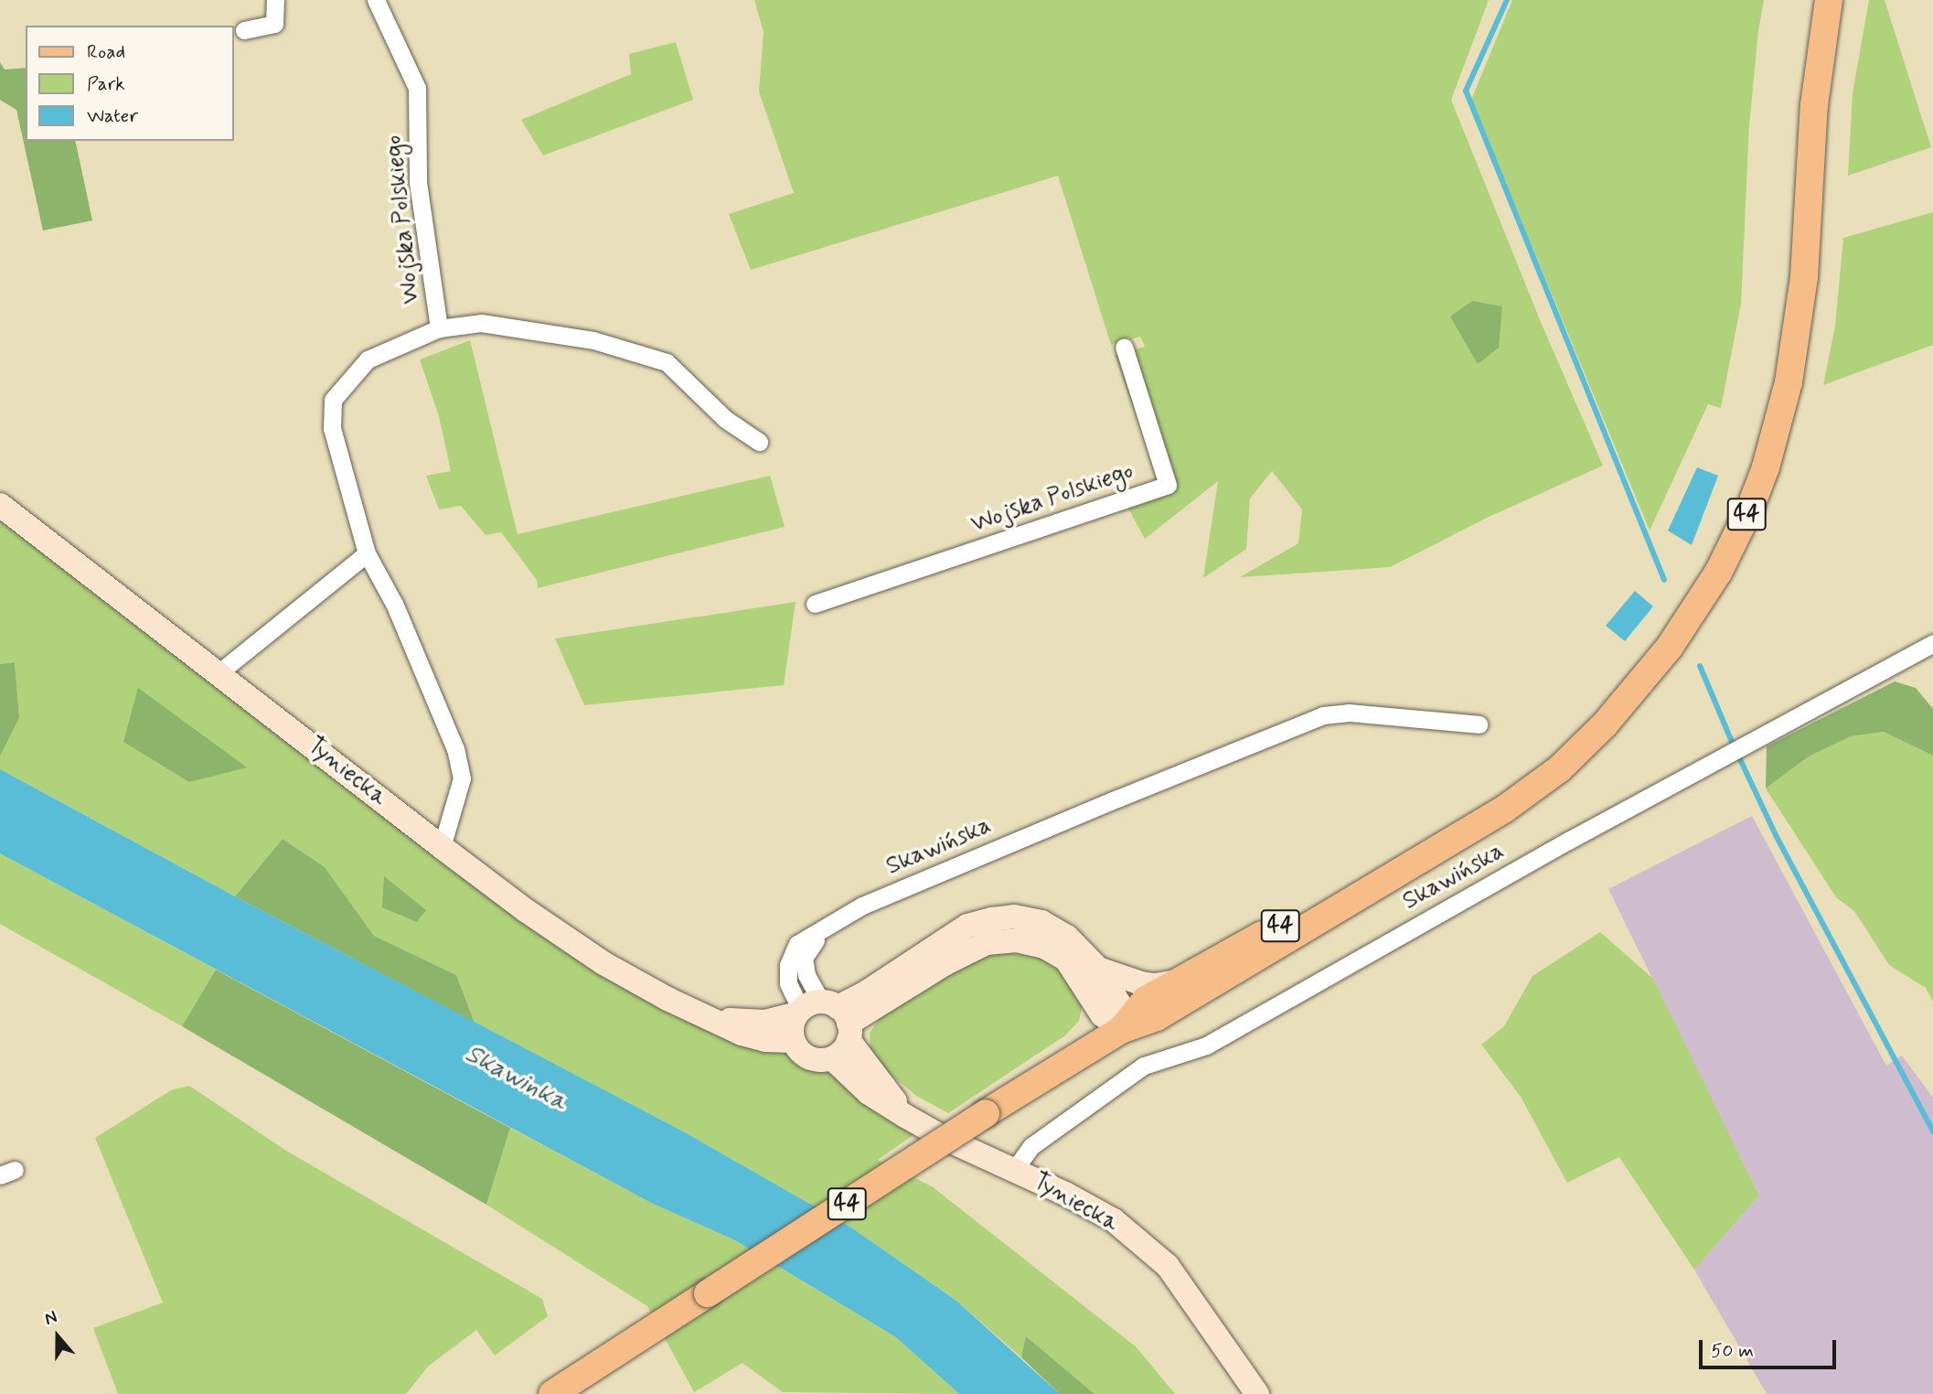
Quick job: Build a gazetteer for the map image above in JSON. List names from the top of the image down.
{
  "streets": {
    "main road": ["44"],
    "street": ["Wojska Polskiego", "Tyniecka", "Skawińska"]
  },
  "crossings": [
    ["Wojska Polskiego", "Tyniecka"],
    ["Tyniecka", "Skawińska"]
  ],
  "water": ["Skawinka"],
  "legend": ["Road", "Park", "Water"],
  "scale_bar": "50 m",
  "north": "top"
}
